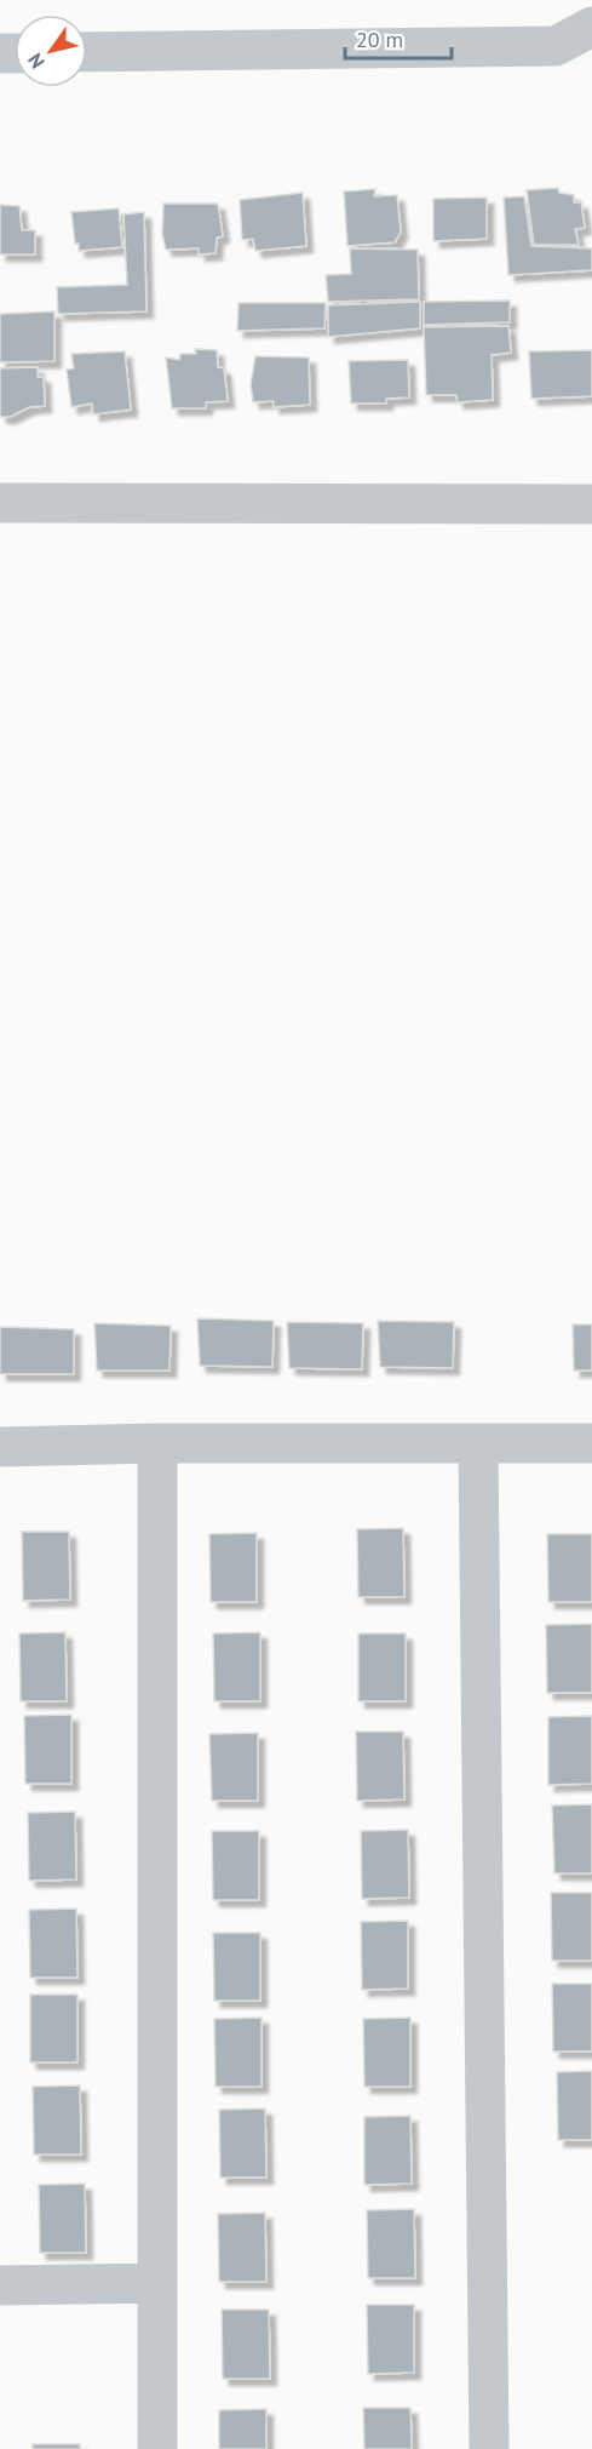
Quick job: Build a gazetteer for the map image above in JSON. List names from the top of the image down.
{
  "scale_bar": "20 m",
  "north": "bottom left"
}
